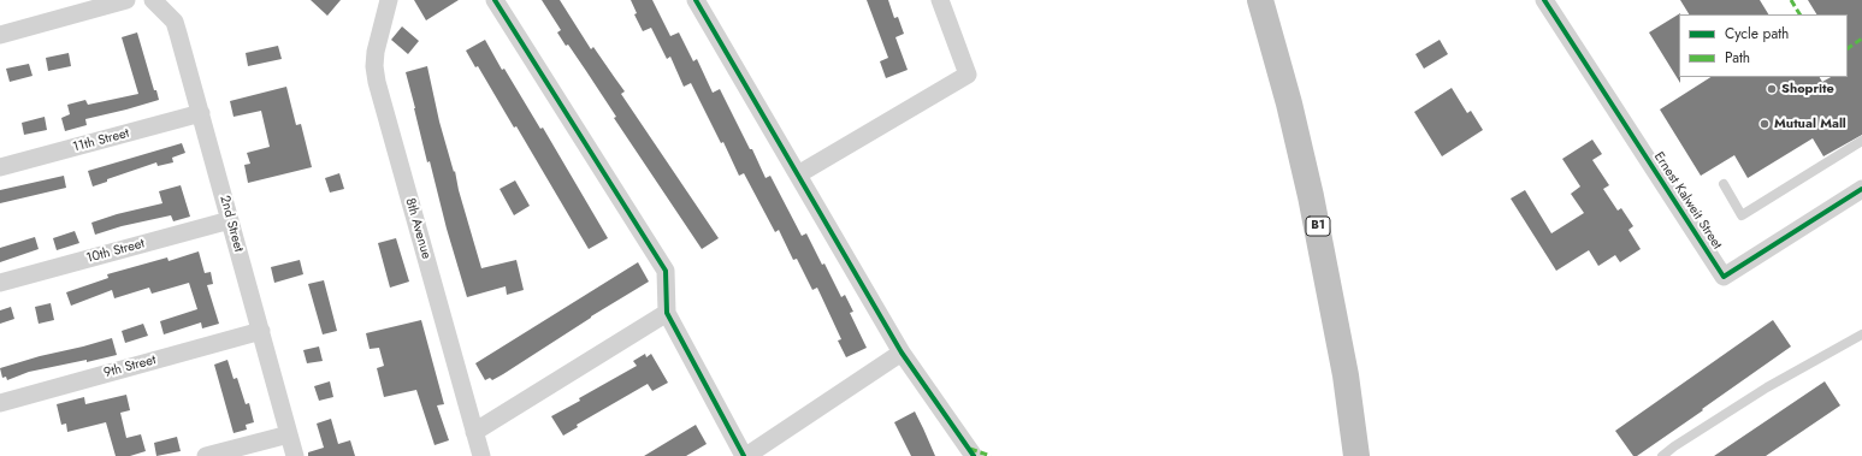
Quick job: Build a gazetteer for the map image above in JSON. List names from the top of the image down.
{
  "streets": {
    "highway": ["B1"],
    "street": [
      "11th Street",
      "Ernest Kalweit Street",
      "2nd Street",
      "8th Avenue",
      "10th Street",
      "9th Street"
    ]
  },
  "crossings": [
    ["11th Street", "2nd Street"],
    ["2nd Street", "10th Street"],
    ["2nd Street", "9th Street"]
  ],
  "places": ["Shoprite", "Mutual Mall"],
  "legend": ["Cycle path", "Path"]
}
